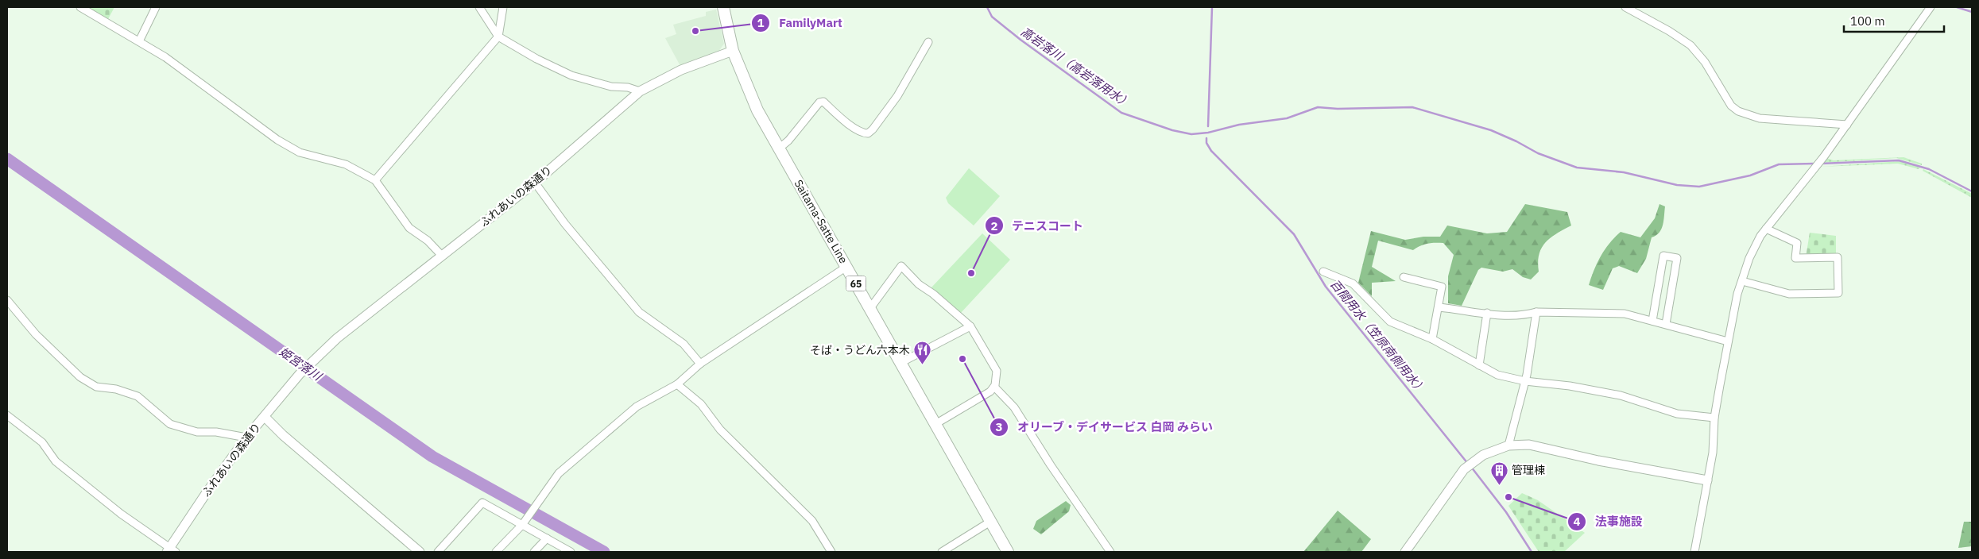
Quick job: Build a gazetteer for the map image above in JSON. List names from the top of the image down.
{
  "streets": {
    "main road": ["Saitama-Satte Line", "65"],
    "street": ["ふれあいの森通り"]
  },
  "crossings": [
    ["ふれあいの森通り", "Saitama-Satte Line"]
  ],
  "water": ["高岩落川（高岩落用水）", "百間用水（笠原南側用水）", "姫宮落川"],
  "places": {
    "other": [
      "FamilyMart",
      "テニスコート",
      "オリーブ・デイサービス 白岡 みらい",
      "法事施設"
    ],
    "restaurant": ["そば・うどん六本木"],
    "building": ["管理棟"]
  },
  "scale_bar": "100 m"
}
